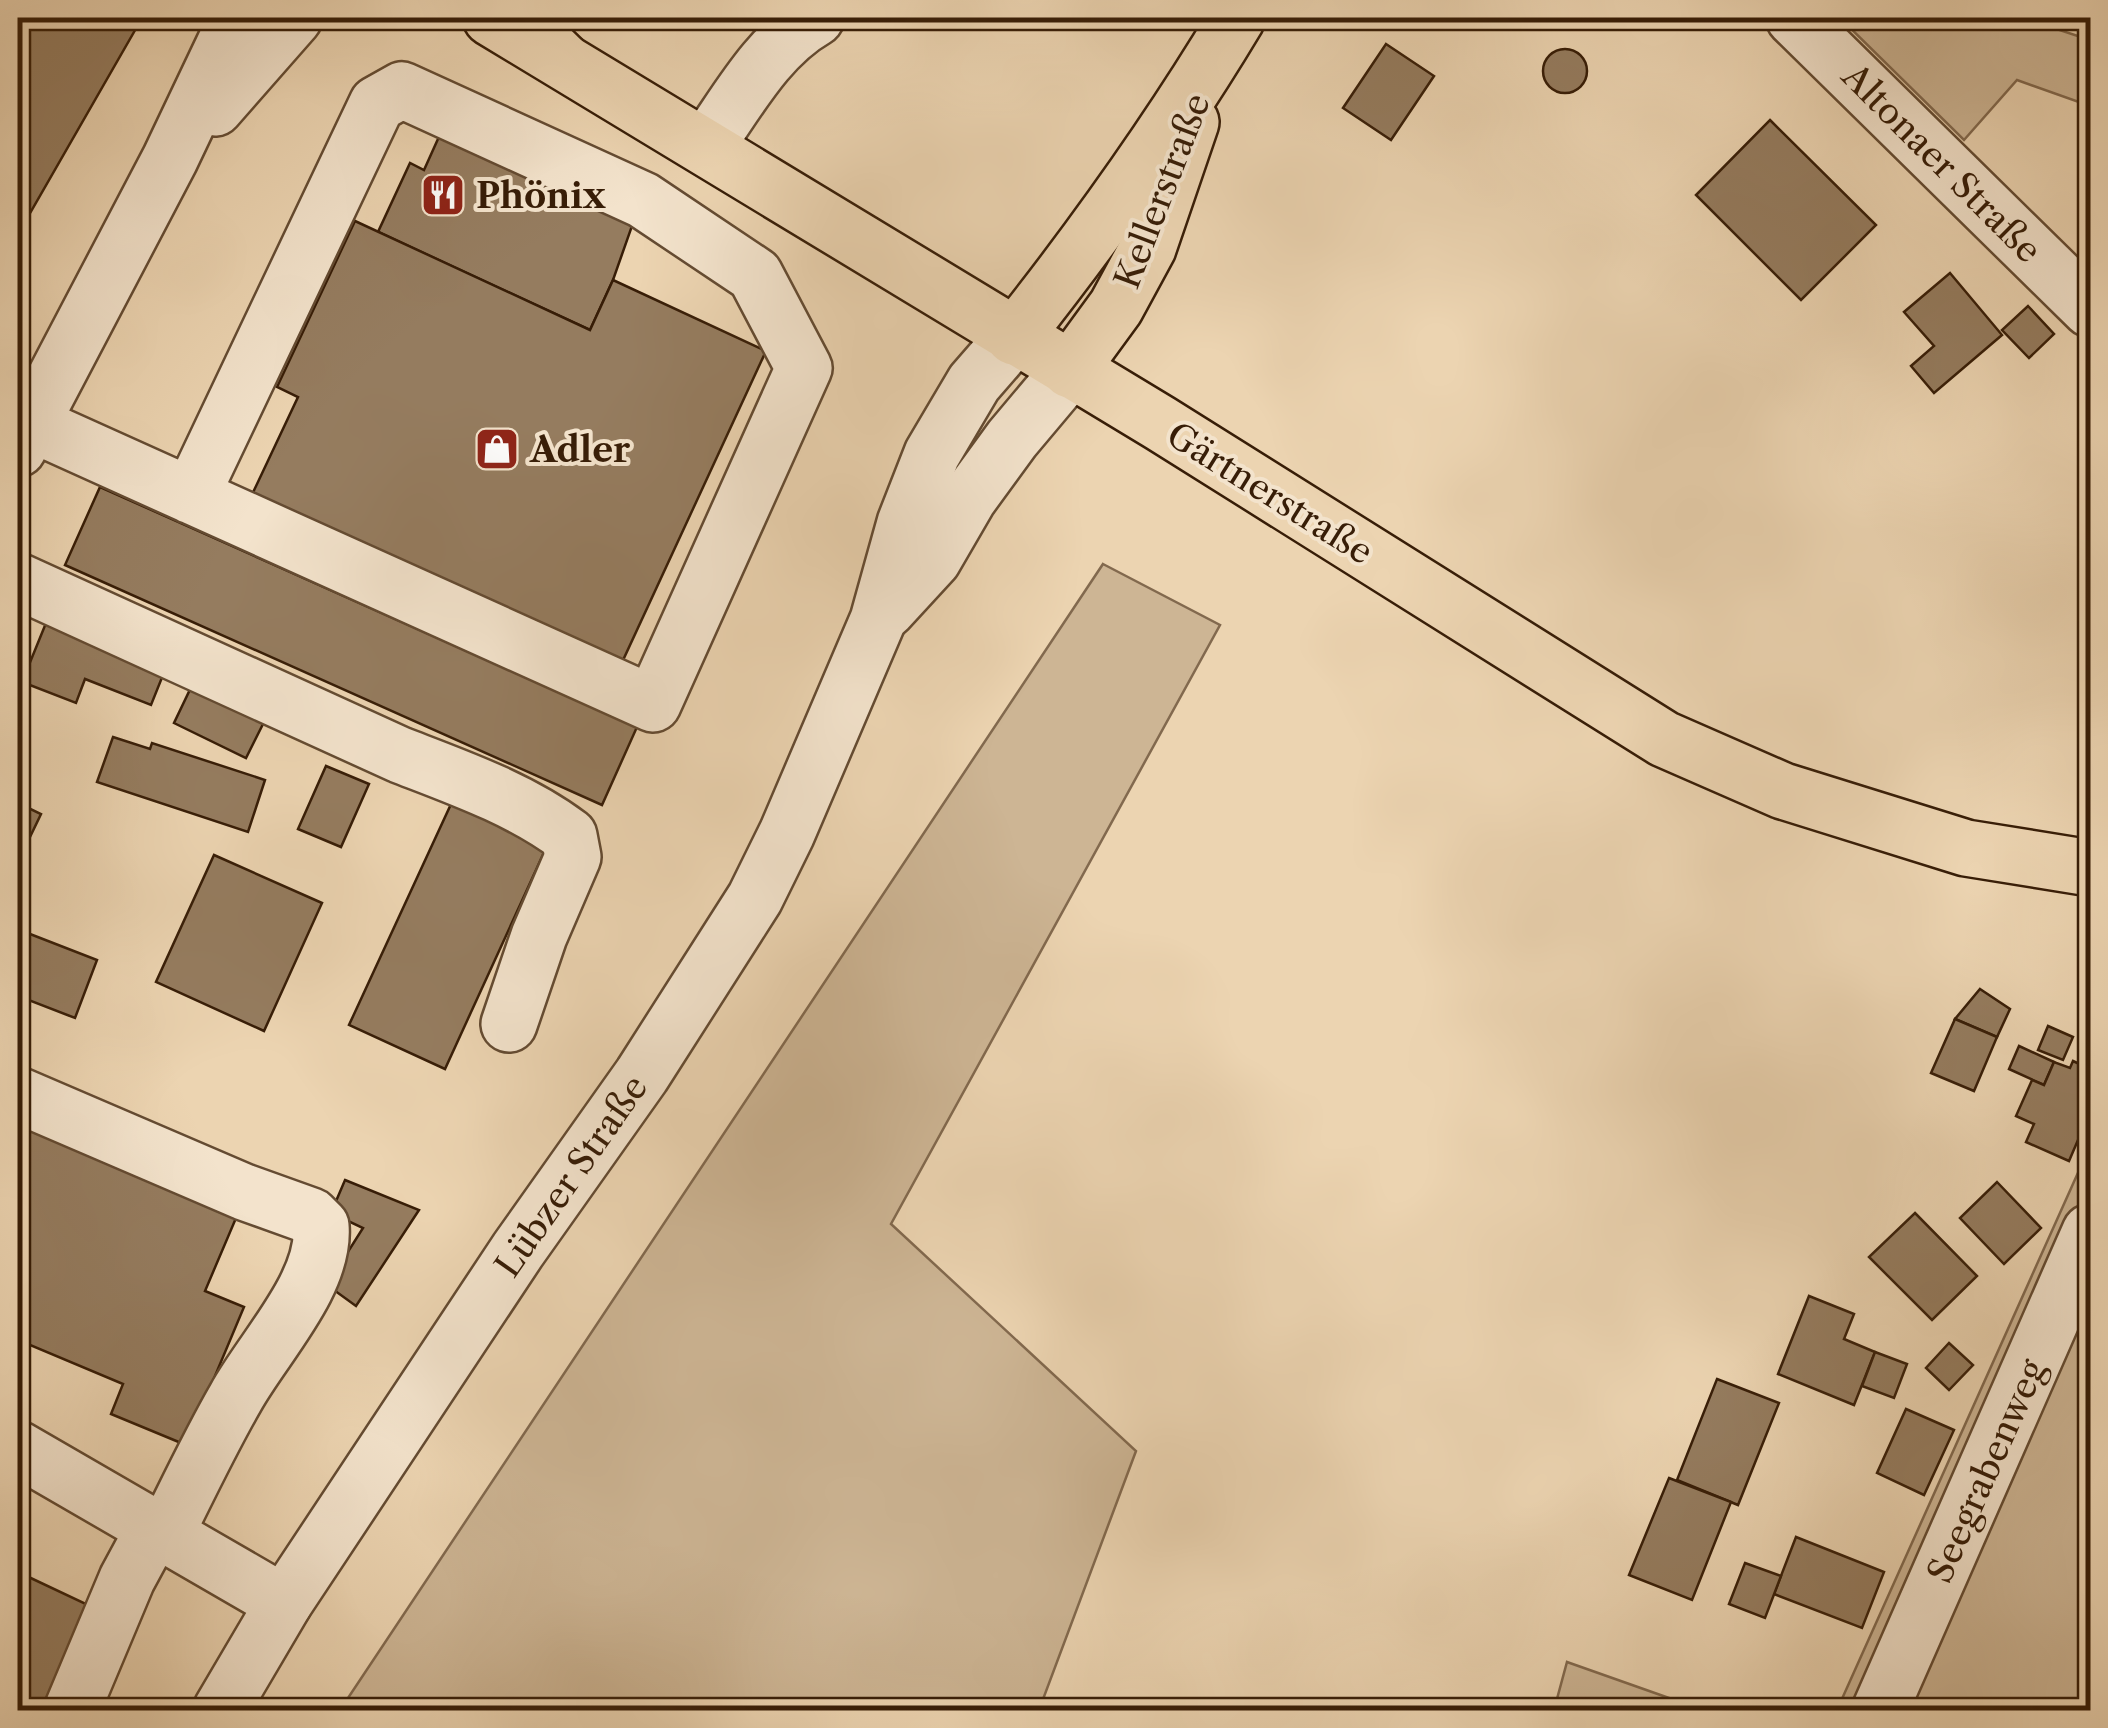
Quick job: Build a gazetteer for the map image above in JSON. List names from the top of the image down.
{
  "streets": {
    "main road": ["Kellerstraße", "Gärtnerstraße"],
    "street": ["Altonaer Straße", "Lübzer Straße", "Seegrabenweg"]
  },
  "crossings": [
    ["Kellerstraße", "Gärtnerstraße"],
    ["Kellerstraße", "Lübzer Straße"],
    ["Gärtnerstraße", "Lübzer Straße"]
  ],
  "places": {
    "restaurant": ["Phönix"],
    "shop": ["Adler"]
  }
}
